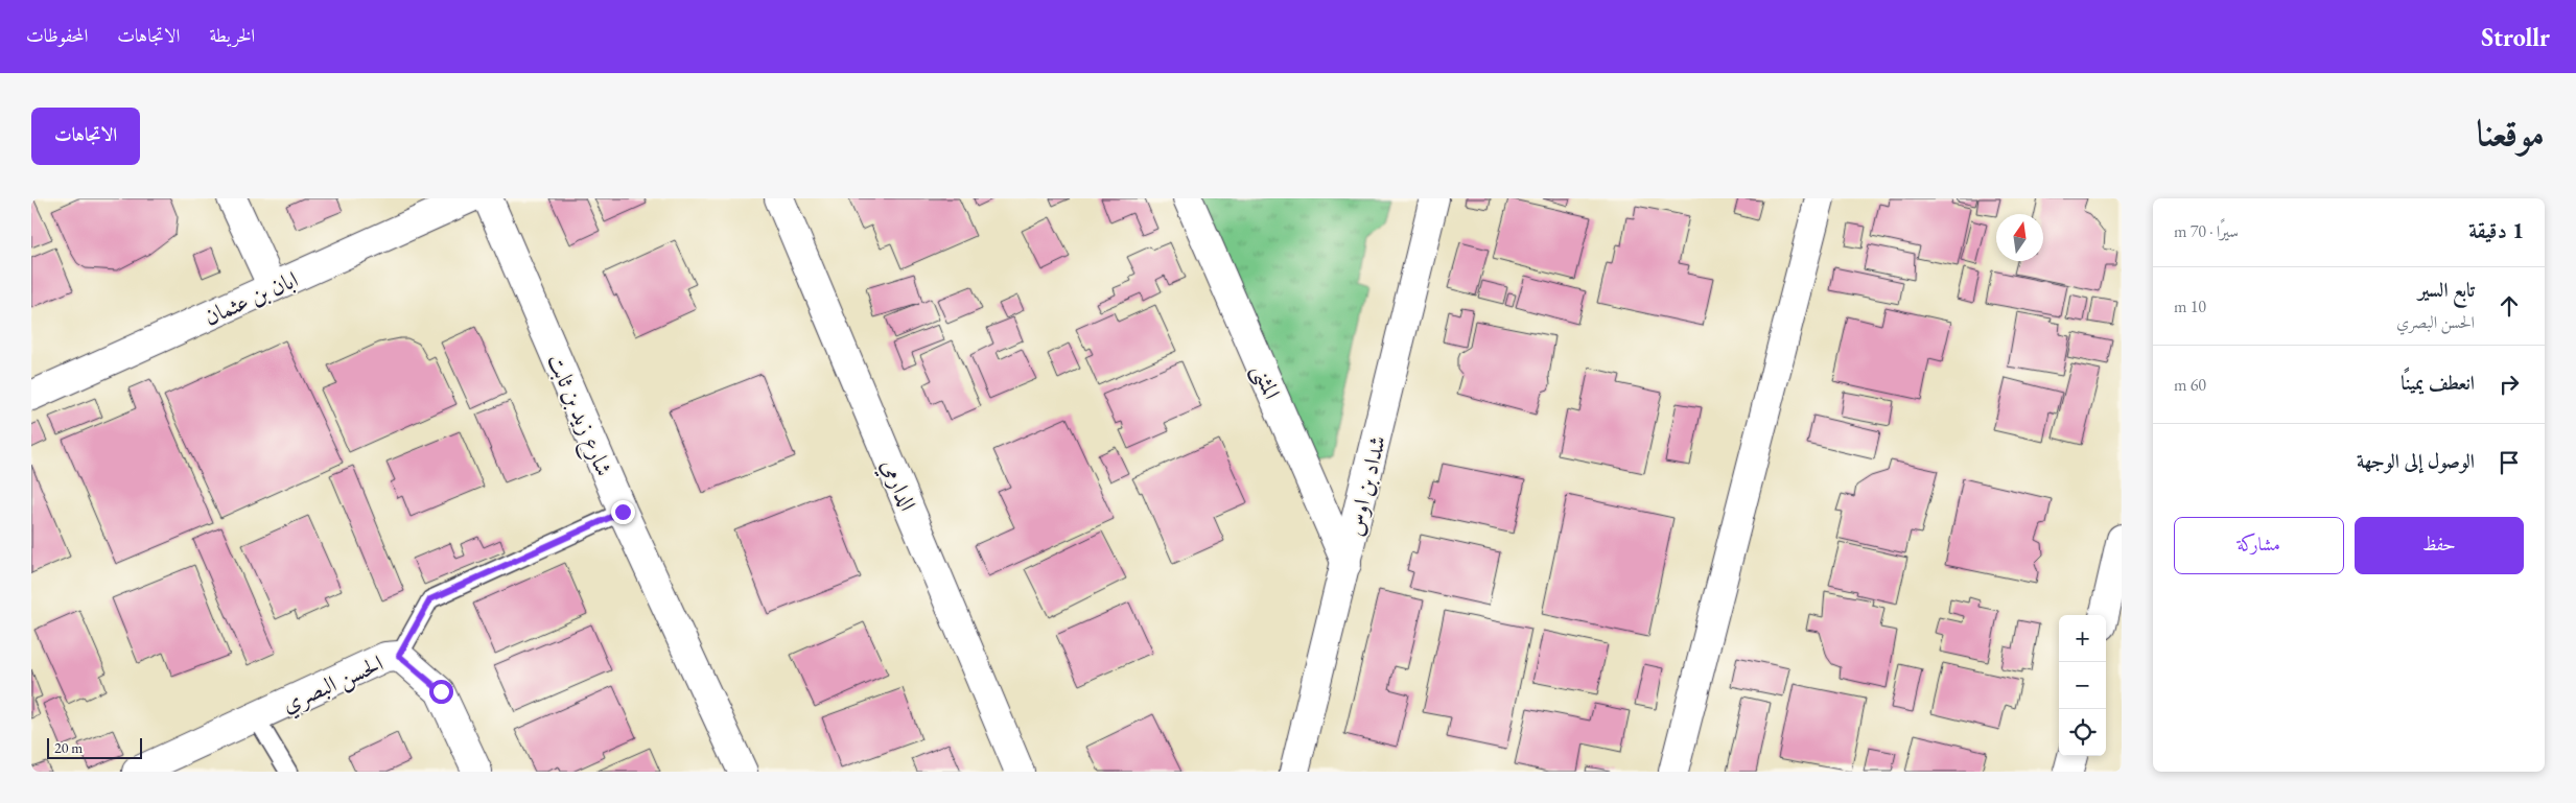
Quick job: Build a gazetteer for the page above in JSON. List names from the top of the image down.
{
  "streets": {
    "street": [
      "ابان بن عثمان",
      "المثنى",
      "شارع زيد بن ثابت",
      "الدارمي",
      "شداد بن اوس",
      "الحسن البصري"
    ]
  },
  "crossings": [
    ["المثنى", "شداد بن اوس"]
  ],
  "scale_bar": "20 m",
  "north": "top",
  "page": {
    "header": "Strollr",
    "nav": ["الخريطة", "الاتجاهات", "المحفوظات"],
    "title": "موقعنا",
    "buttons": [
      "الاتجاهات",
      ["حفظ", "مشاركة"]
    ],
    "heading": ["1 دقيقة", "سيرًا · 70 m"],
    "list": [
      ["تابع السير", "الحسن البصري", "10 m"],
      ["انعطف يمينًا", "60 m"],
      "الوصول إلى الوجهة"
    ],
    "map_buttons": ["+", "−"],
    "scale": "20 m"
  }
}
